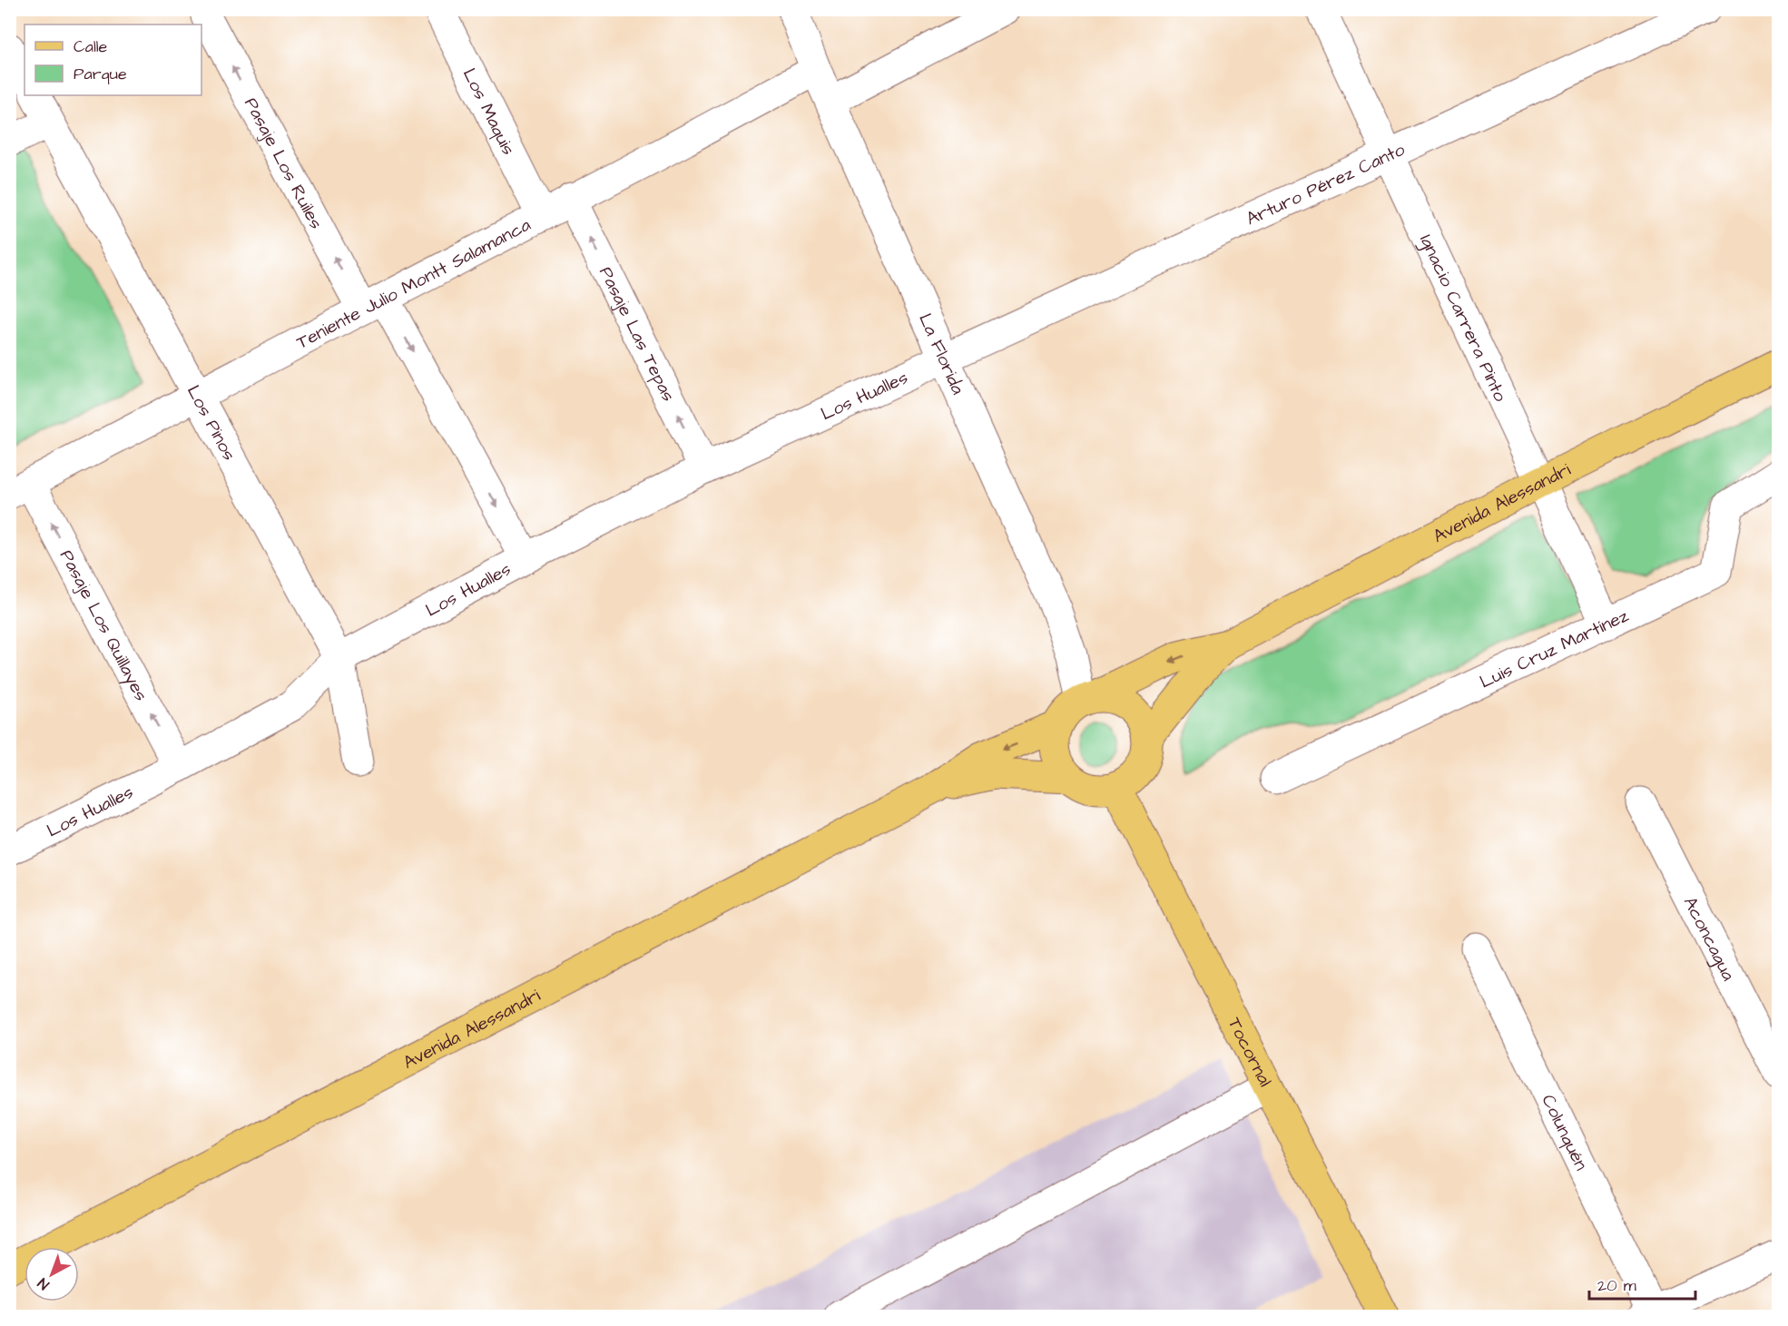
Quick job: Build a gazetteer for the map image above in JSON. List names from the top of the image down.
{
  "streets": {
    "main road": ["Avenida Alessandri", "Tocornal"],
    "street": [
      "Los Maquis",
      "Pasaje Los Ruiles",
      "Arturo Pérez Canto",
      "Teniente Julio Montt Salamanca",
      "Ignacio Carrera Pinto",
      "Pasaje Las Tepas",
      "La Florida",
      "Los Hualles",
      "Los Pinos",
      "Pasaje Los Quillayes",
      "Luis Cruz Martínez",
      "Aconcagua",
      "Colunquén"
    ]
  },
  "crossings": [
    ["Los Maquis", "Teniente Julio Montt Salamanca"],
    ["Pasaje Los Ruiles", "Teniente Julio Montt Salamanca"],
    ["Pasaje Los Ruiles", "Los Hualles"],
    ["Arturo Pérez Canto", "Ignacio Carrera Pinto"],
    ["Arturo Pérez Canto", "La Florida"],
    ["Arturo Pérez Canto", "Los Hualles"],
    ["Teniente Julio Montt Salamanca", "Pasaje Las Tepas"],
    ["Teniente Julio Montt Salamanca", "La Florida"],
    ["Teniente Julio Montt Salamanca", "Los Pinos"],
    ["Teniente Julio Montt Salamanca", "Pasaje Los Quillayes"],
    ["Ignacio Carrera Pinto", "Avenida Alessandri"],
    ["Ignacio Carrera Pinto", "Luis Cruz Martínez"],
    ["Pasaje Las Tepas", "Los Hualles"],
    ["La Florida", "Los Hualles"],
    ["La Florida", "Avenida Alessandri"],
    ["La Florida", "Tocornal"],
    ["Los Hualles", "Los Pinos"],
    ["Los Hualles", "Pasaje Los Quillayes"],
    ["Avenida Alessandri", "Tocornal"]
  ],
  "one_way": ["Pasaje Las Tepas", "Pasaje Los Quillayes"],
  "legend": ["Calle", "Parque"],
  "scale_bar": "20 m",
  "north": "bottom left"
}
